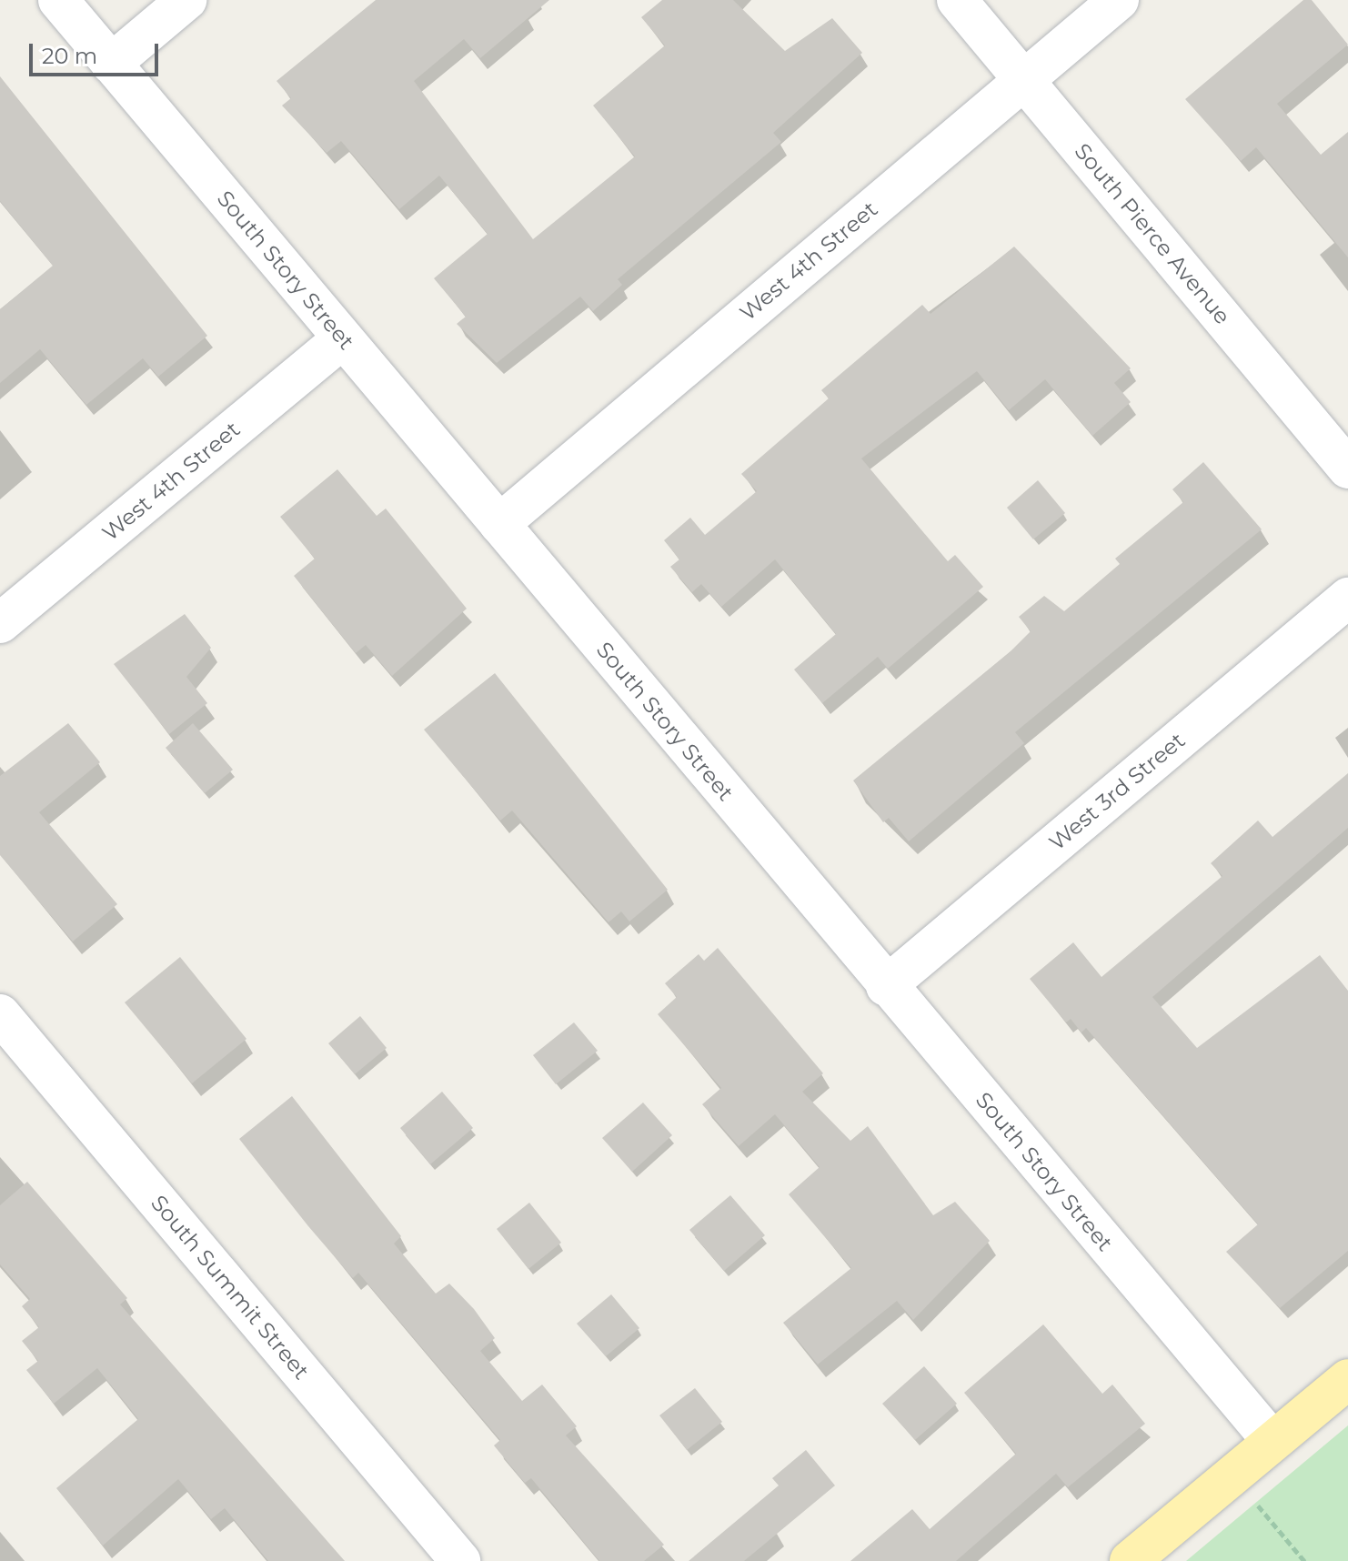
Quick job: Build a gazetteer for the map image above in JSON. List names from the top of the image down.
{
  "streets": {
    "street": [
      "South Pierce Avenue",
      "West 4th Street",
      "South Story Street",
      "West 3rd Street",
      "South Summit Street"
    ]
  },
  "crossings": [
    ["South Pierce Avenue", "West 4th Street"],
    ["West 4th Street", "South Story Street"],
    ["South Story Street", "West 3rd Street"]
  ],
  "scale_bar": "20 m"
}
